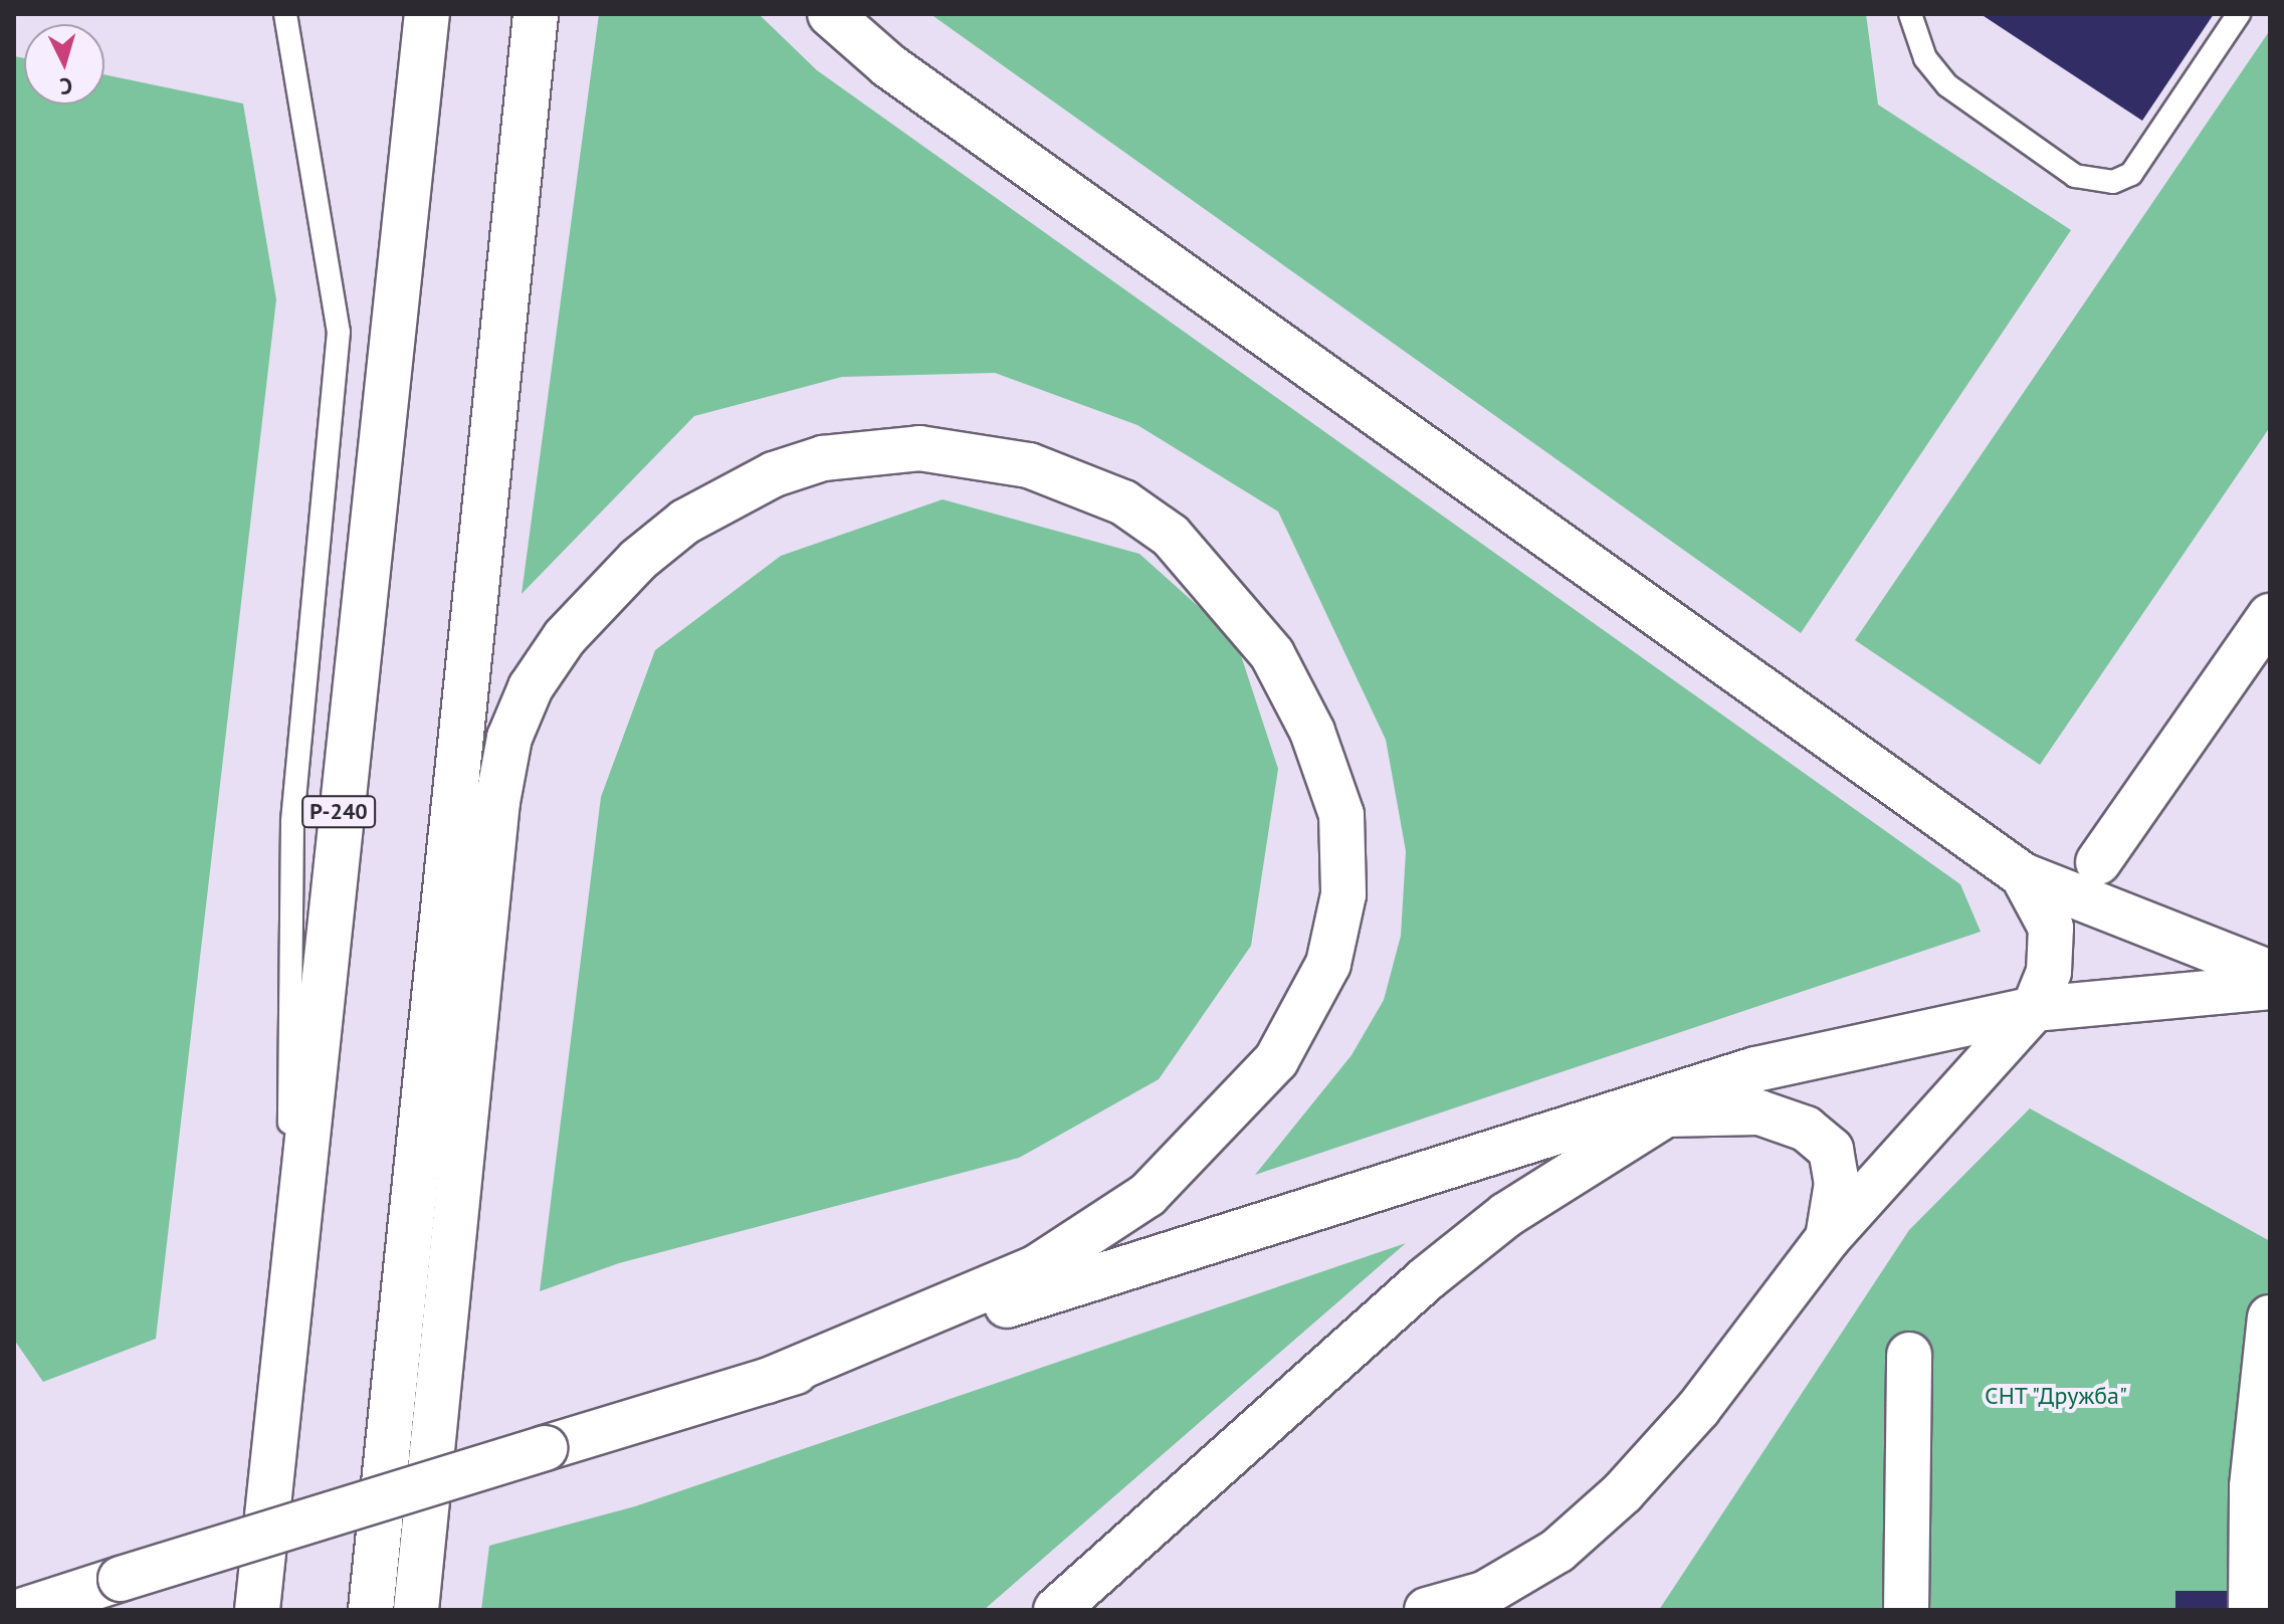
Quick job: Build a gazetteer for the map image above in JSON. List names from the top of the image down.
{
  "streets": {
    "main road": ["Р-240"]
  },
  "parks": ["СНТ \"Дружба\""],
  "north": "bottom"
}
